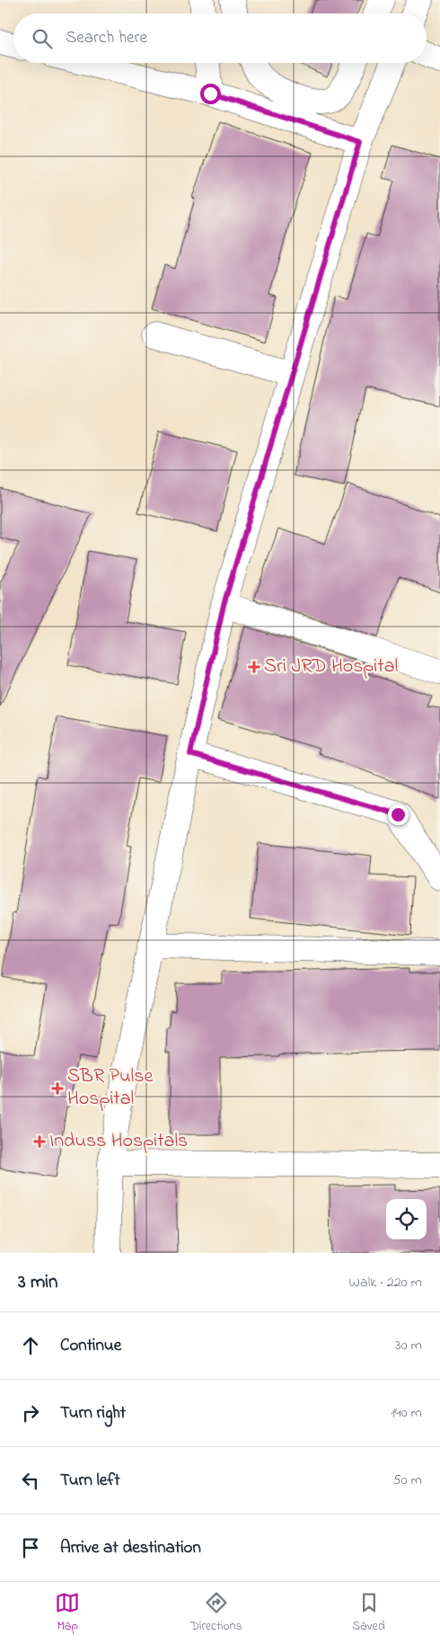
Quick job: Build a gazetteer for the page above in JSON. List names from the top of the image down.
{
  "places": {
    "health": ["Sri JRD Hospital", "SBR Pulse Hospital", "Induss Hospitals"]
  },
  "page": {
    "search": "Search here",
    "heading": ["3 min", "Walk · 220 m"],
    "list": [
      ["Continue", "30 m"],
      ["Turn right", "140 m"],
      ["Turn left", "50 m"],
      "Arrive at destination"
    ],
    "nav": ["Map", "Directions", "Saved"]
  }
}
